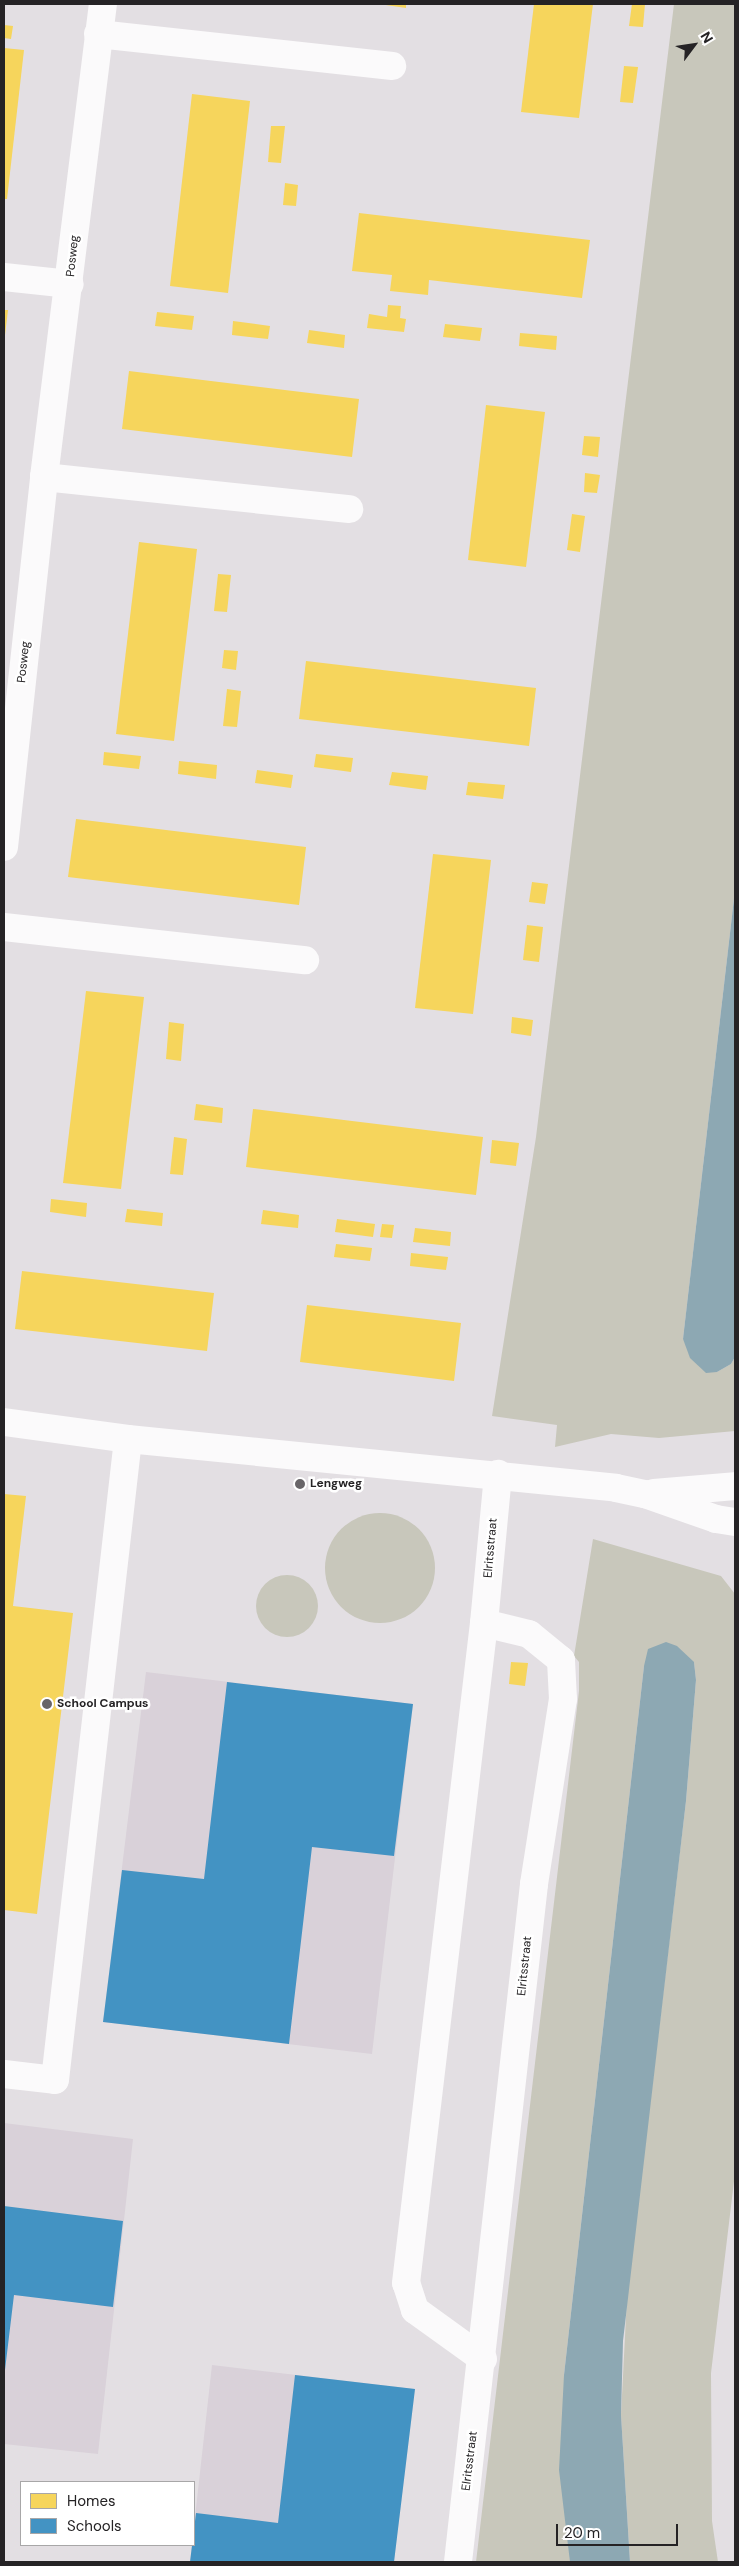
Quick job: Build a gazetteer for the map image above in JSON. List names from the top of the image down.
{
  "streets": {
    "street": ["Posweg", "Elritsstraat"]
  },
  "places": ["Lengweg", "School Campus"],
  "legend": ["Homes", "Schools"],
  "scale_bar": "20 m",
  "north": "top right"
}
